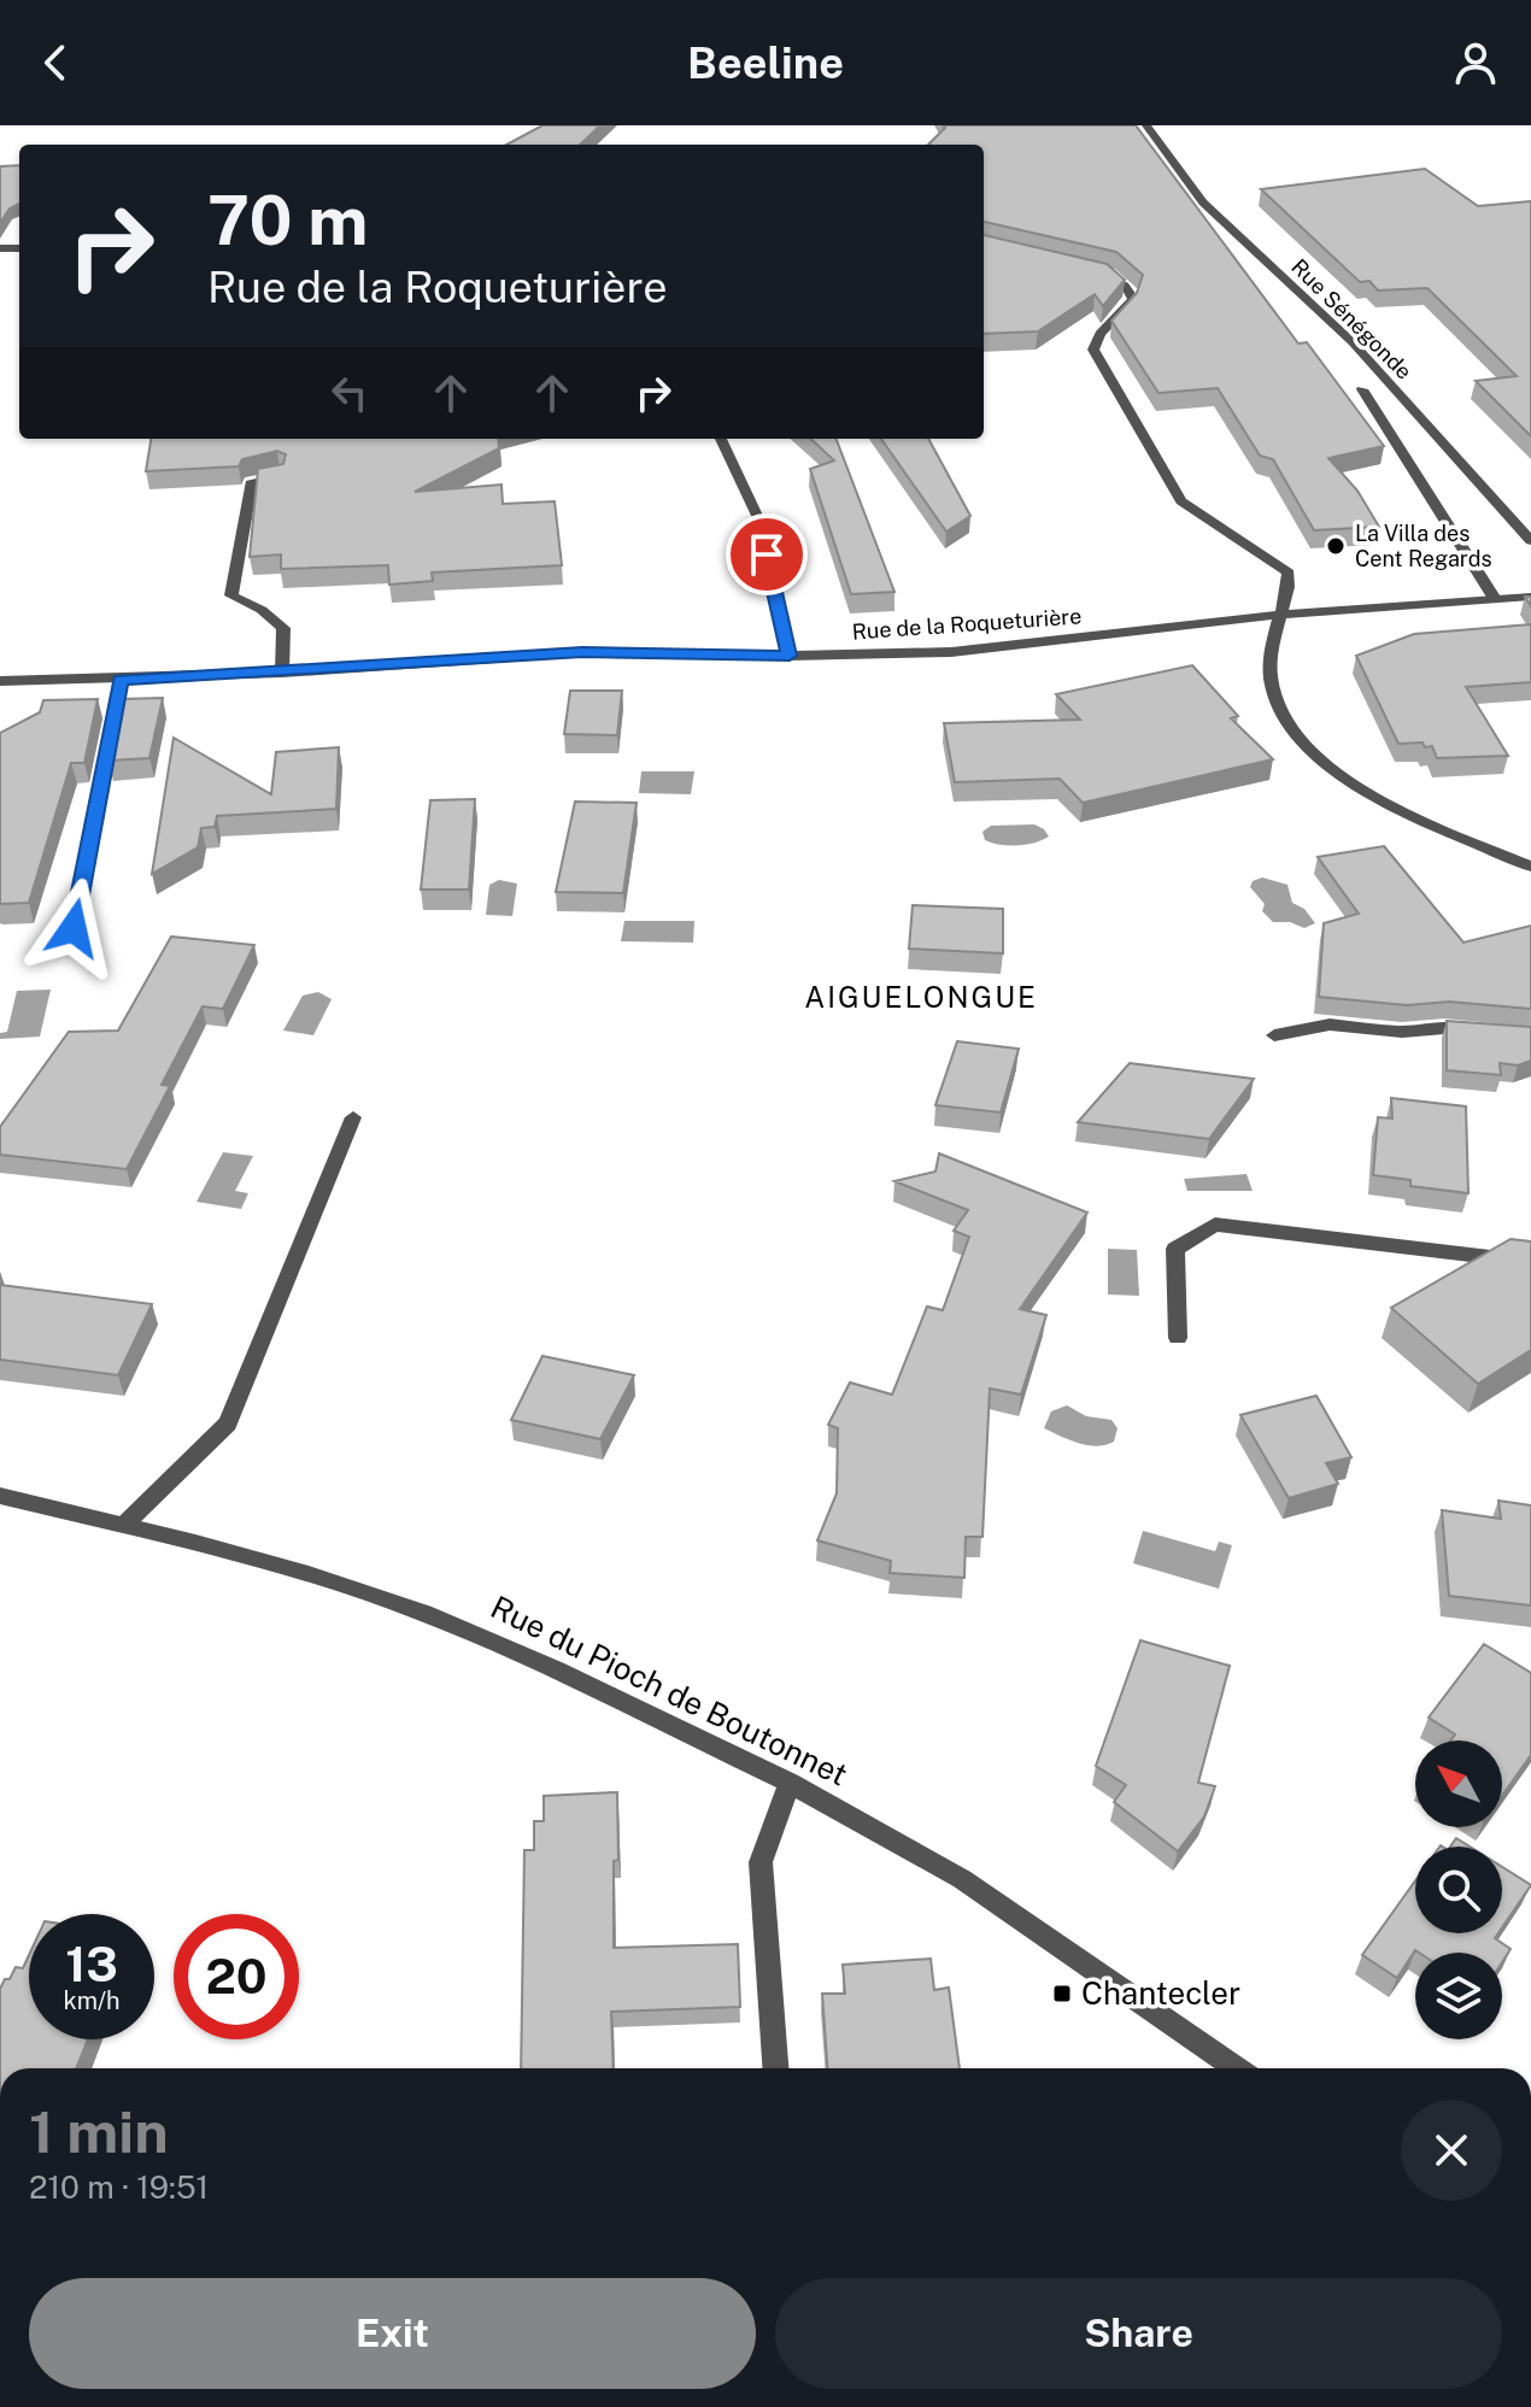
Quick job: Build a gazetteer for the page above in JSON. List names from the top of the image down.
{
  "streets": {
    "street": ["Rue Sénégonde", "Rue de la Roqueturière", "Rue du Pioch de Boutonnet"]
  },
  "districts": ["AIGUELONGUE"],
  "places": {
    "other": ["La Villa des Cent Regards"],
    "transit": ["Chantecler"]
  },
  "north": "top left",
  "page": {
    "header": "Beeline",
    "turn": ["70 m", "Rue de la Roqueturière"],
    "speed": "13 km/h",
    "limit": "20",
    "heading": ["1 min", "210 m · 19:51"],
    "buttons": ["Exit", "Share"]
  }
}
